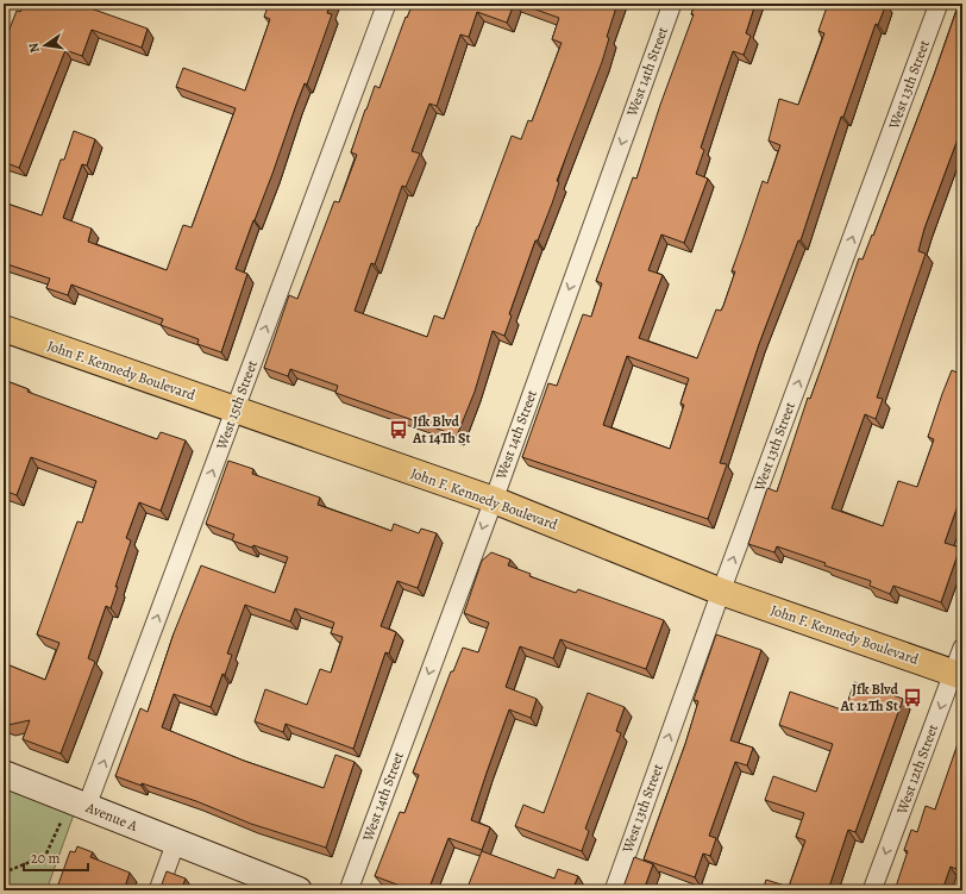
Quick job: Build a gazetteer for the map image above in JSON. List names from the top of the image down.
{
  "streets": {
    "main road": ["John F. Kennedy Boulevard"],
    "street": [
      "West 14th Street",
      "West 13th Street",
      "West 15th Street",
      "West 12th Street",
      "Avenue A"
    ]
  },
  "crossings": [
    ["West 14th Street", "John F. Kennedy Boulevard"],
    ["West 13th Street", "John F. Kennedy Boulevard"],
    ["John F. Kennedy Boulevard", "West 15th Street"],
    ["John F. Kennedy Boulevard", "West 12th Street"],
    ["West 15th Street", "Avenue A"]
  ],
  "one_way": [
    "West 14th Street",
    "West 13th Street",
    "West 15th Street",
    "West 12th Street"
  ],
  "places": {
    "bus stop": ["Jfk Blvd At 14Th St", "Jfk Blvd At 12Th St"]
  },
  "scale_bar": "20 m",
  "north": "left"
}
